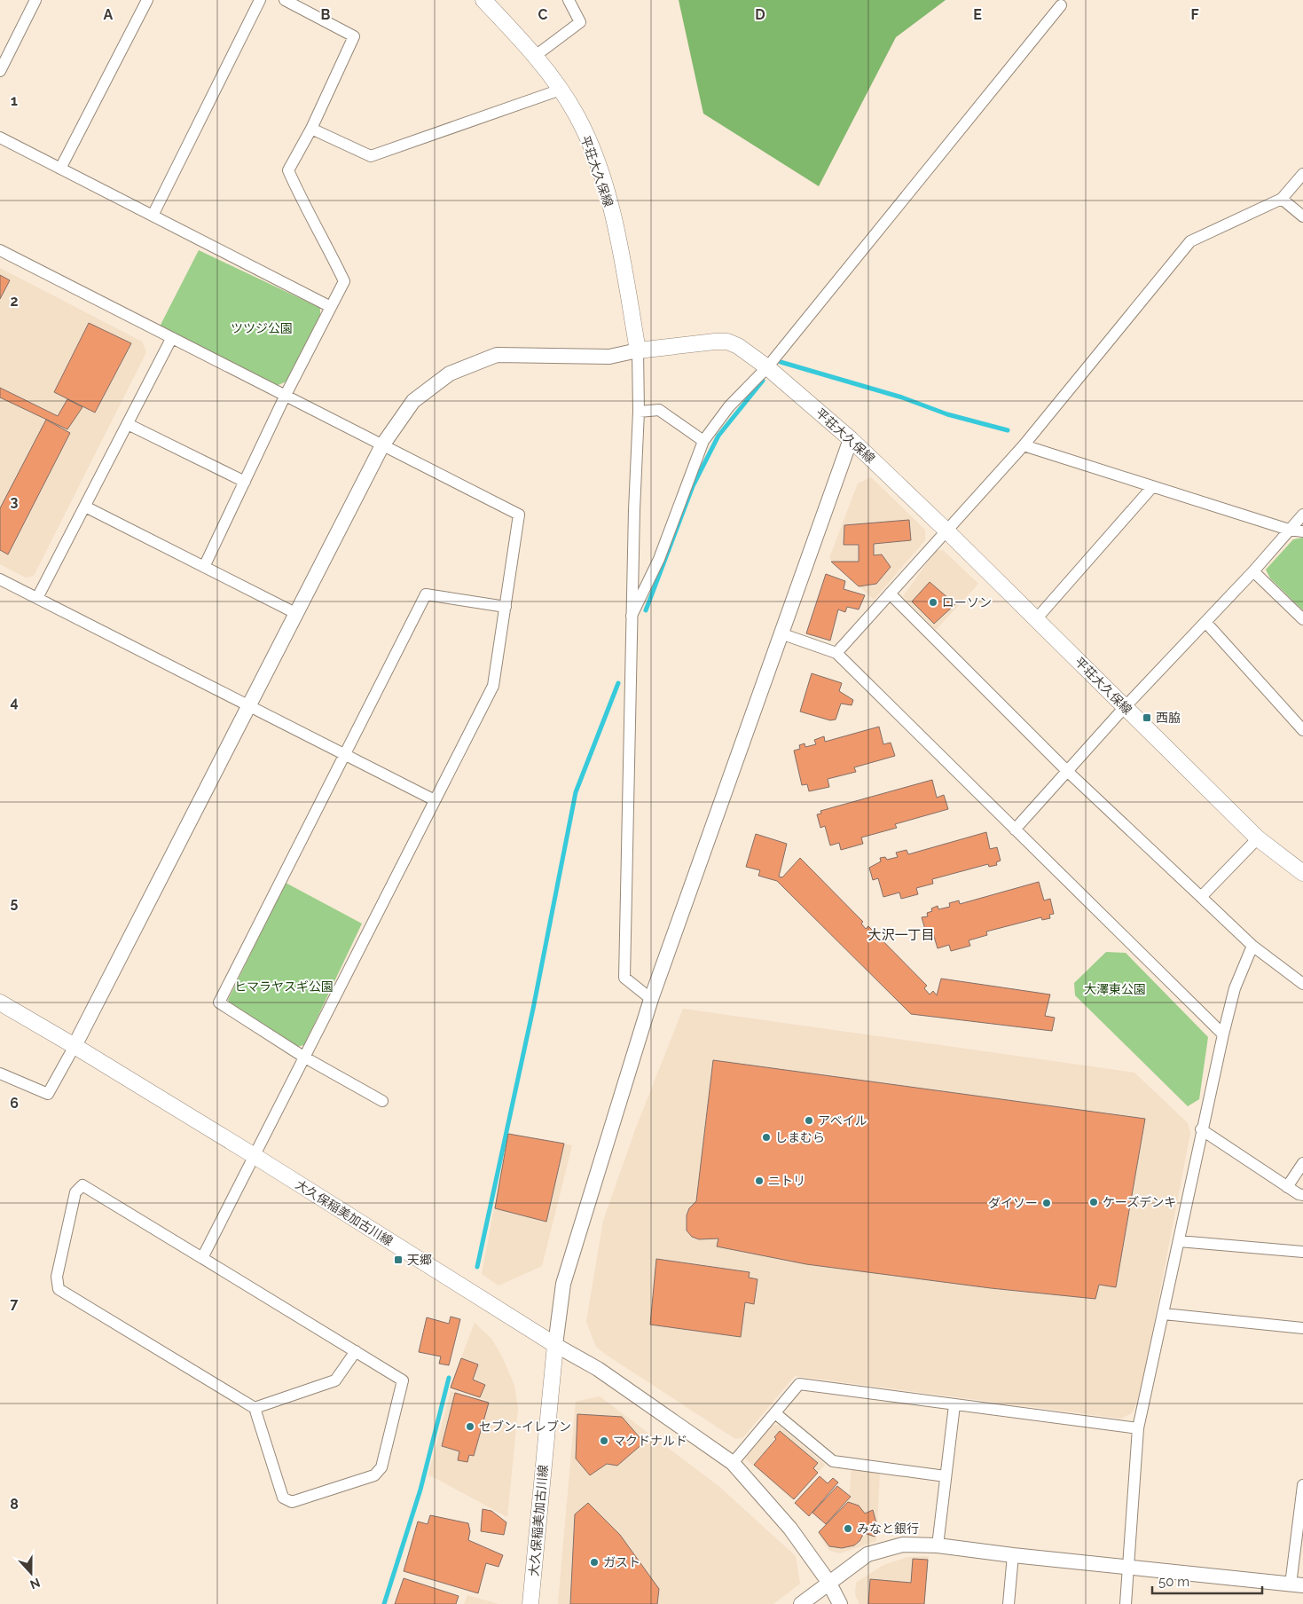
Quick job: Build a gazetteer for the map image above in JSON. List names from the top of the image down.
{
  "streets": {
    "main road": ["平荘大久保線", "大久保稲美加古川線"]
  },
  "districts": ["大沢一丁目"],
  "parks": ["ツツジ公園", "ヒマラヤスギ公園", "大澤東公園"],
  "places": {
    "other": [
      "ローソン",
      "アベイル",
      "しまむら",
      "ニトリ",
      "ケーズデンキ",
      "ダイソー",
      "セブン-イレブン",
      "マクドナルド",
      "みなと銀行",
      "ガスト"
    ],
    "transit": ["西脇", "天郷"]
  },
  "scale_bar": "50 m",
  "north": "bottom",
  "grid": {
    "columns": [
      "A",
      "B",
      "C",
      "D",
      "E",
      "F"
    ],
    "rows": [
      "1",
      "2",
      "3",
      "4",
      "5",
      "6",
      "7",
      "8"
    ]
  }
}
